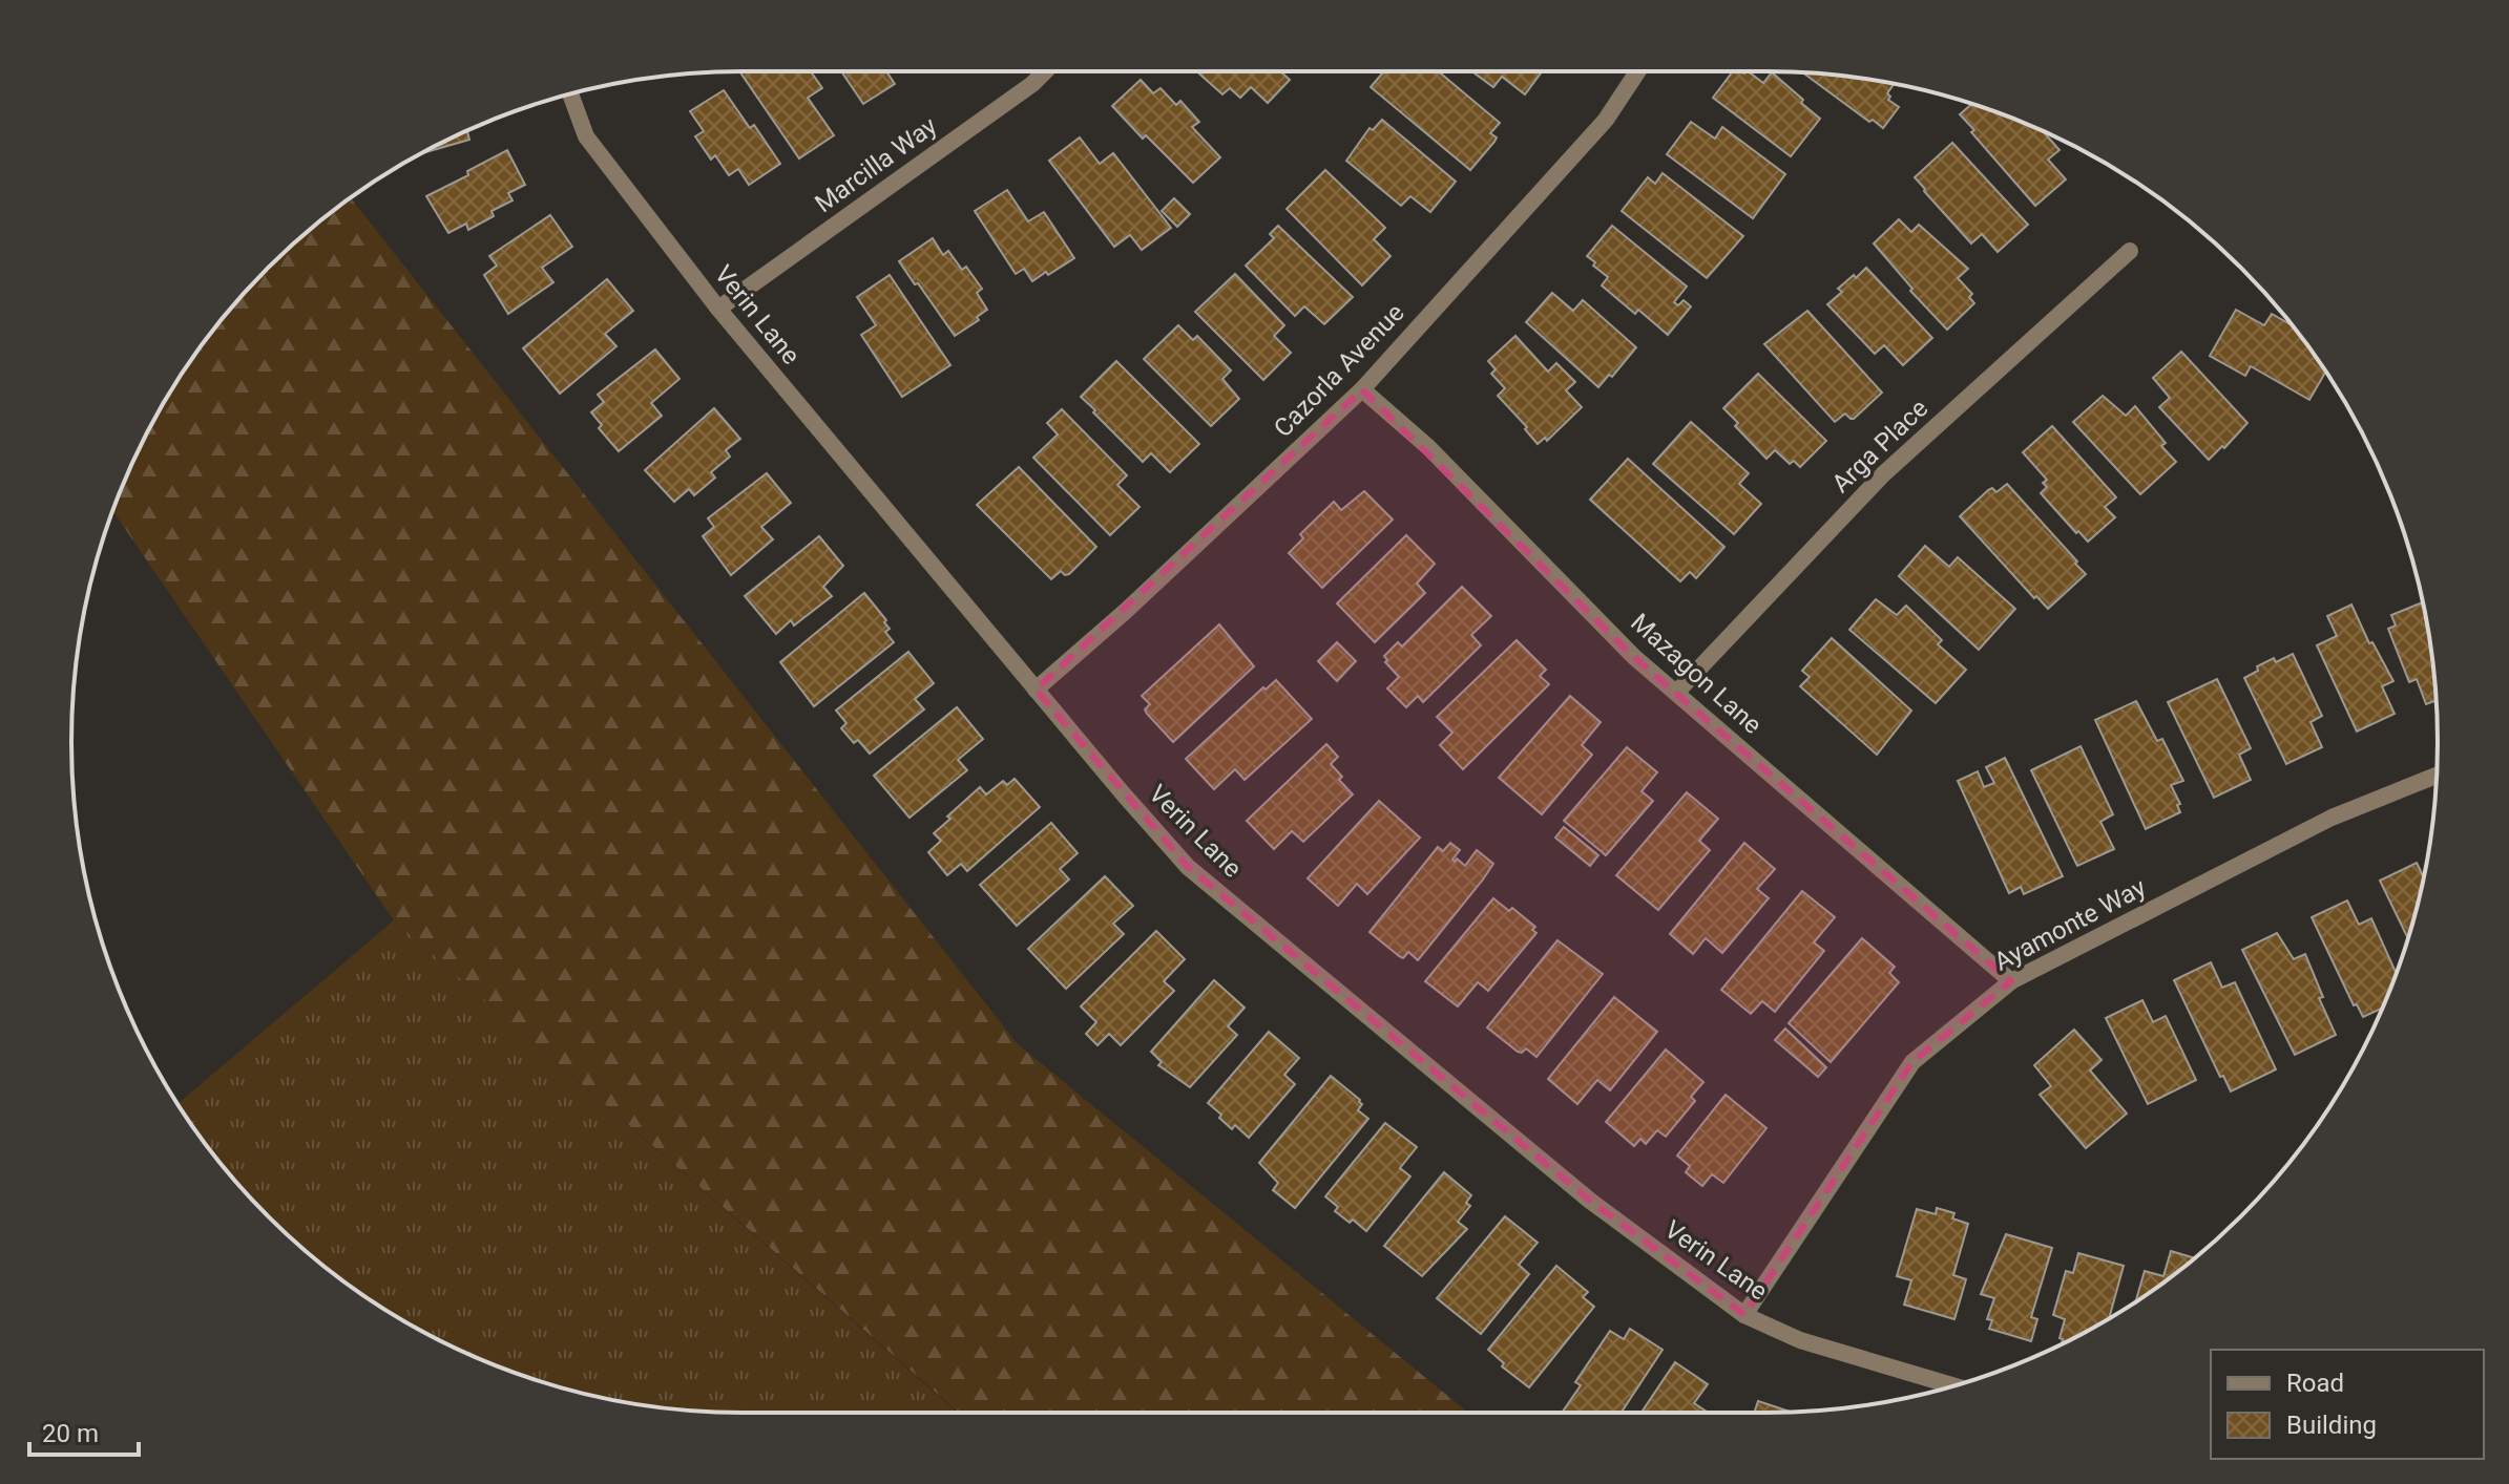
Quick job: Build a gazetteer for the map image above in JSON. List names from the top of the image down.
{
  "streets": {
    "street": [
      "Marcilla Way",
      "Verin Lane",
      "Cazorla Avenue",
      "Arga Place",
      "Mazagon Lane",
      "Ayamonte Way"
    ]
  },
  "crossings": [
    ["Marcilla Way", "Verin Lane"],
    ["Verin Lane", "Cazorla Avenue"],
    ["Verin Lane", "Ayamonte Way"],
    ["Cazorla Avenue", "Mazagon Lane"],
    ["Arga Place", "Mazagon Lane"],
    ["Mazagon Lane", "Ayamonte Way"]
  ],
  "legend": ["Road", "Building"],
  "scale_bar": "20 m"
}
